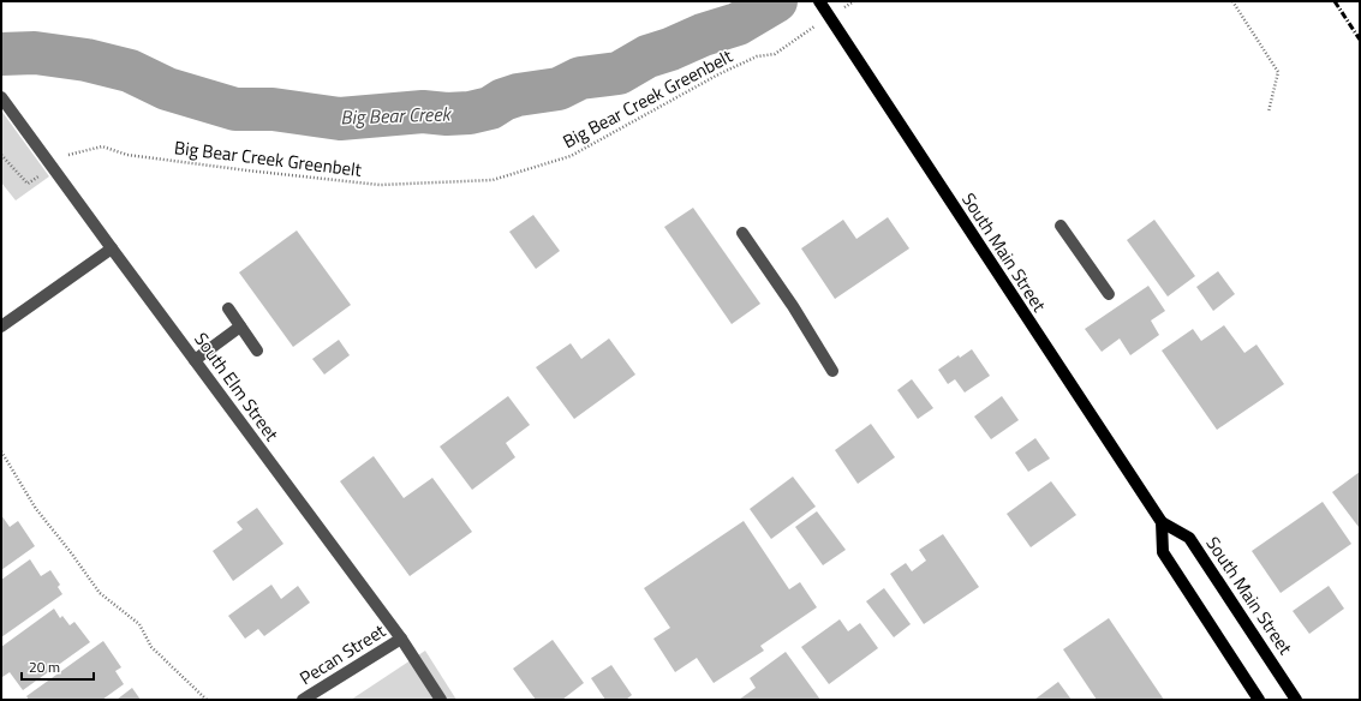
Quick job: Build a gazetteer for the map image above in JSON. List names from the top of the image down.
{
  "streets": {
    "main road": ["South Main Street"],
    "street": ["South Elm Street", "Pecan Street"],
    "path": ["Big Bear Creek Greenbelt"]
  },
  "crossings": [
    ["South Elm Street", "Pecan Street"]
  ],
  "water": ["Big Bear Creek"],
  "scale_bar": "20 m"
}
